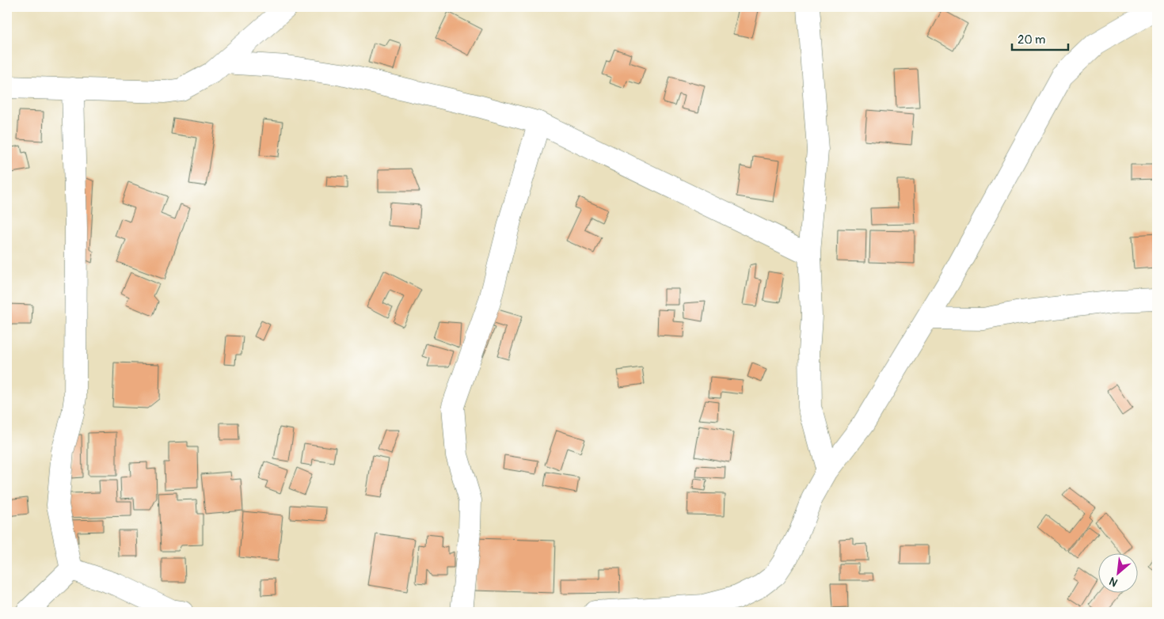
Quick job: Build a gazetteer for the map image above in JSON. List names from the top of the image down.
{
  "scale_bar": "20 m",
  "north": "bottom left"
}
